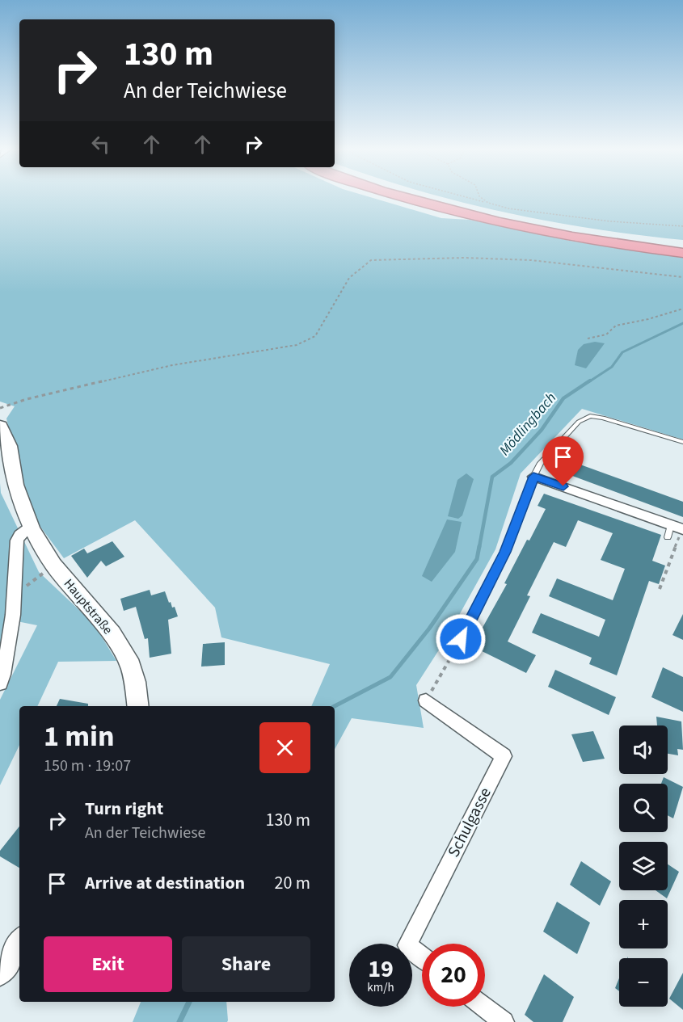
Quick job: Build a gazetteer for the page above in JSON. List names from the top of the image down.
{
  "streets": {
    "main road": ["Hauptstraße"],
    "street": ["Schulgasse"]
  },
  "water": ["Mödlingbach"],
  "page": {
    "turn": ["130 m", "An der Teichwiese"],
    "heading": ["1 min", "150 m · 19:07"],
    "map_buttons": ["+", "−"],
    "list": [
      {
        "name": "Turn right",
        "note": "An der Teichwiese",
        "value": "130 m"
      },
      {
        "name": "Arrive at destination",
        "value": "20 m"
      }
    ],
    "buttons": ["Exit", "Share"],
    "speed": "19 km/h",
    "limit": "20"
  }
}
